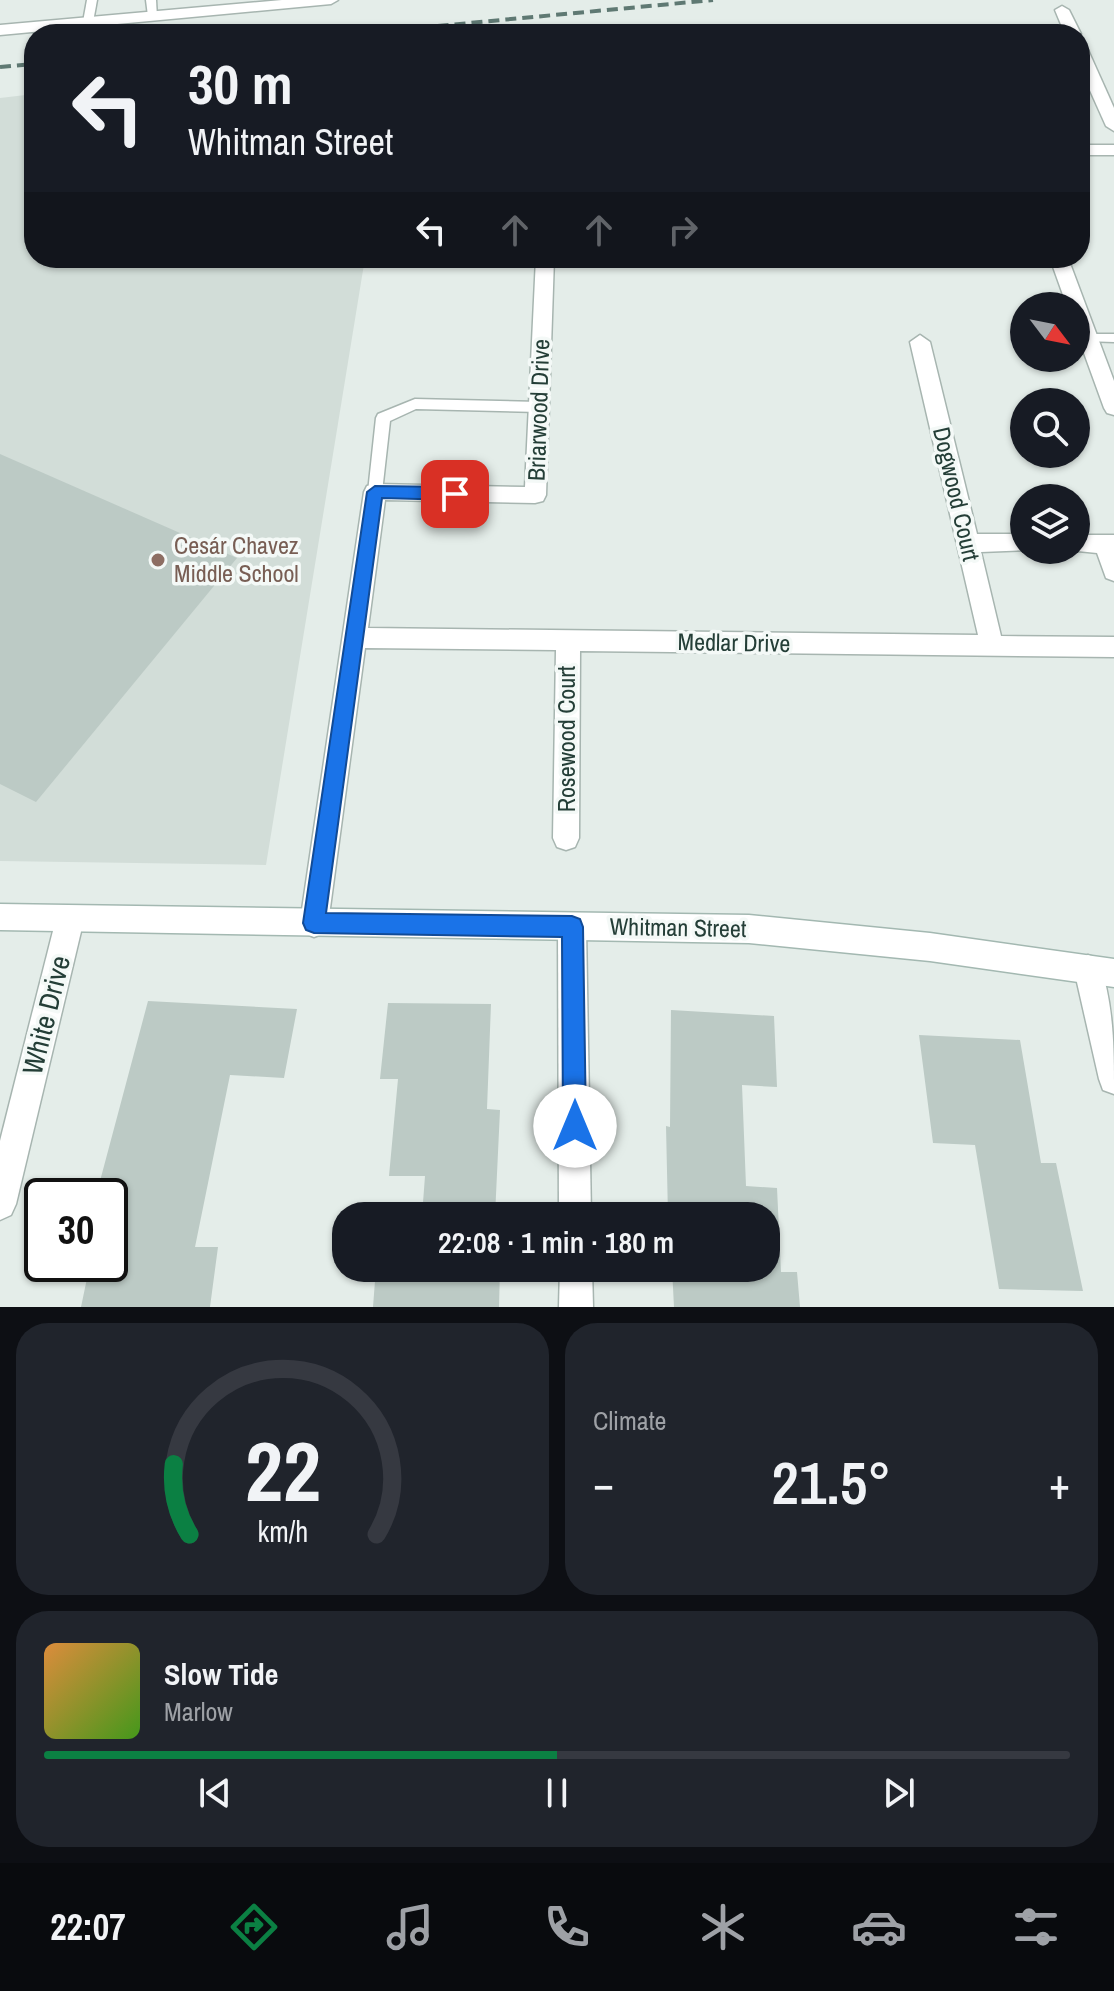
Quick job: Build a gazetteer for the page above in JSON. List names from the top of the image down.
{
  "streets": {
    "street": [
      "Briarwood Drive",
      "Dogwood Court",
      "Medlar Drive",
      "Rosewood Court",
      "Whitman Street",
      "White Drive"
    ]
  },
  "crossings": [
    ["Dogwood Court", "Medlar Drive"],
    ["Medlar Drive", "Rosewood Court"],
    ["Whitman Street", "White Drive"]
  ],
  "places": ["Cesár Chavez Middle School"],
  "north": "bottom right",
  "page": {
    "turn": ["30 m", "Whitman Street"],
    "limit": "30",
    "trip": "22:08 · 1 min · 180 m",
    "tile": "Climate",
    "heat": ["−", "21.5°", "+"],
    "song": ["Slow Tide", "Marlow"],
    "tabs": "22:07",
    "gauge": ["22", "km/h"]
  }
}
